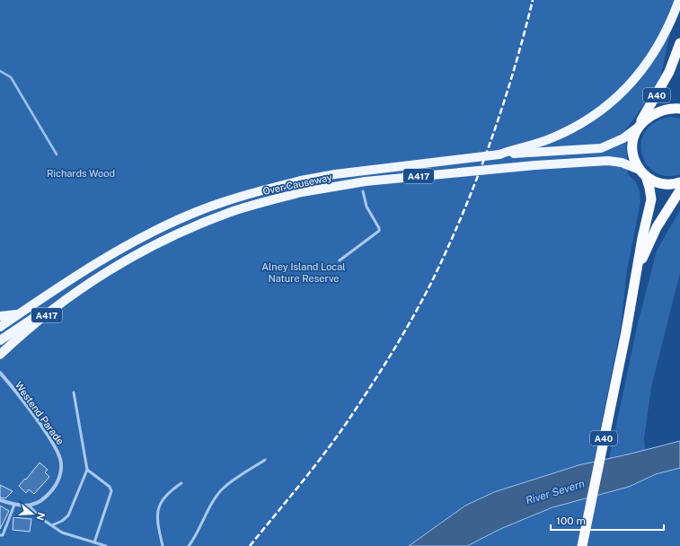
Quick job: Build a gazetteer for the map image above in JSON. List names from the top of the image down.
{
  "streets": {
    "highway": ["A40"],
    "main road": ["A417", "Over Causeway"],
    "street": ["Westend Parade"]
  },
  "crossings": [
    ["A40", "Over Causeway"],
    ["A417", "Over Causeway"]
  ],
  "water": ["River Severn"],
  "parks": ["Richards Wood", "Alney Island Local Nature Reserve"],
  "scale_bar": "100 m",
  "north": "right"
}
